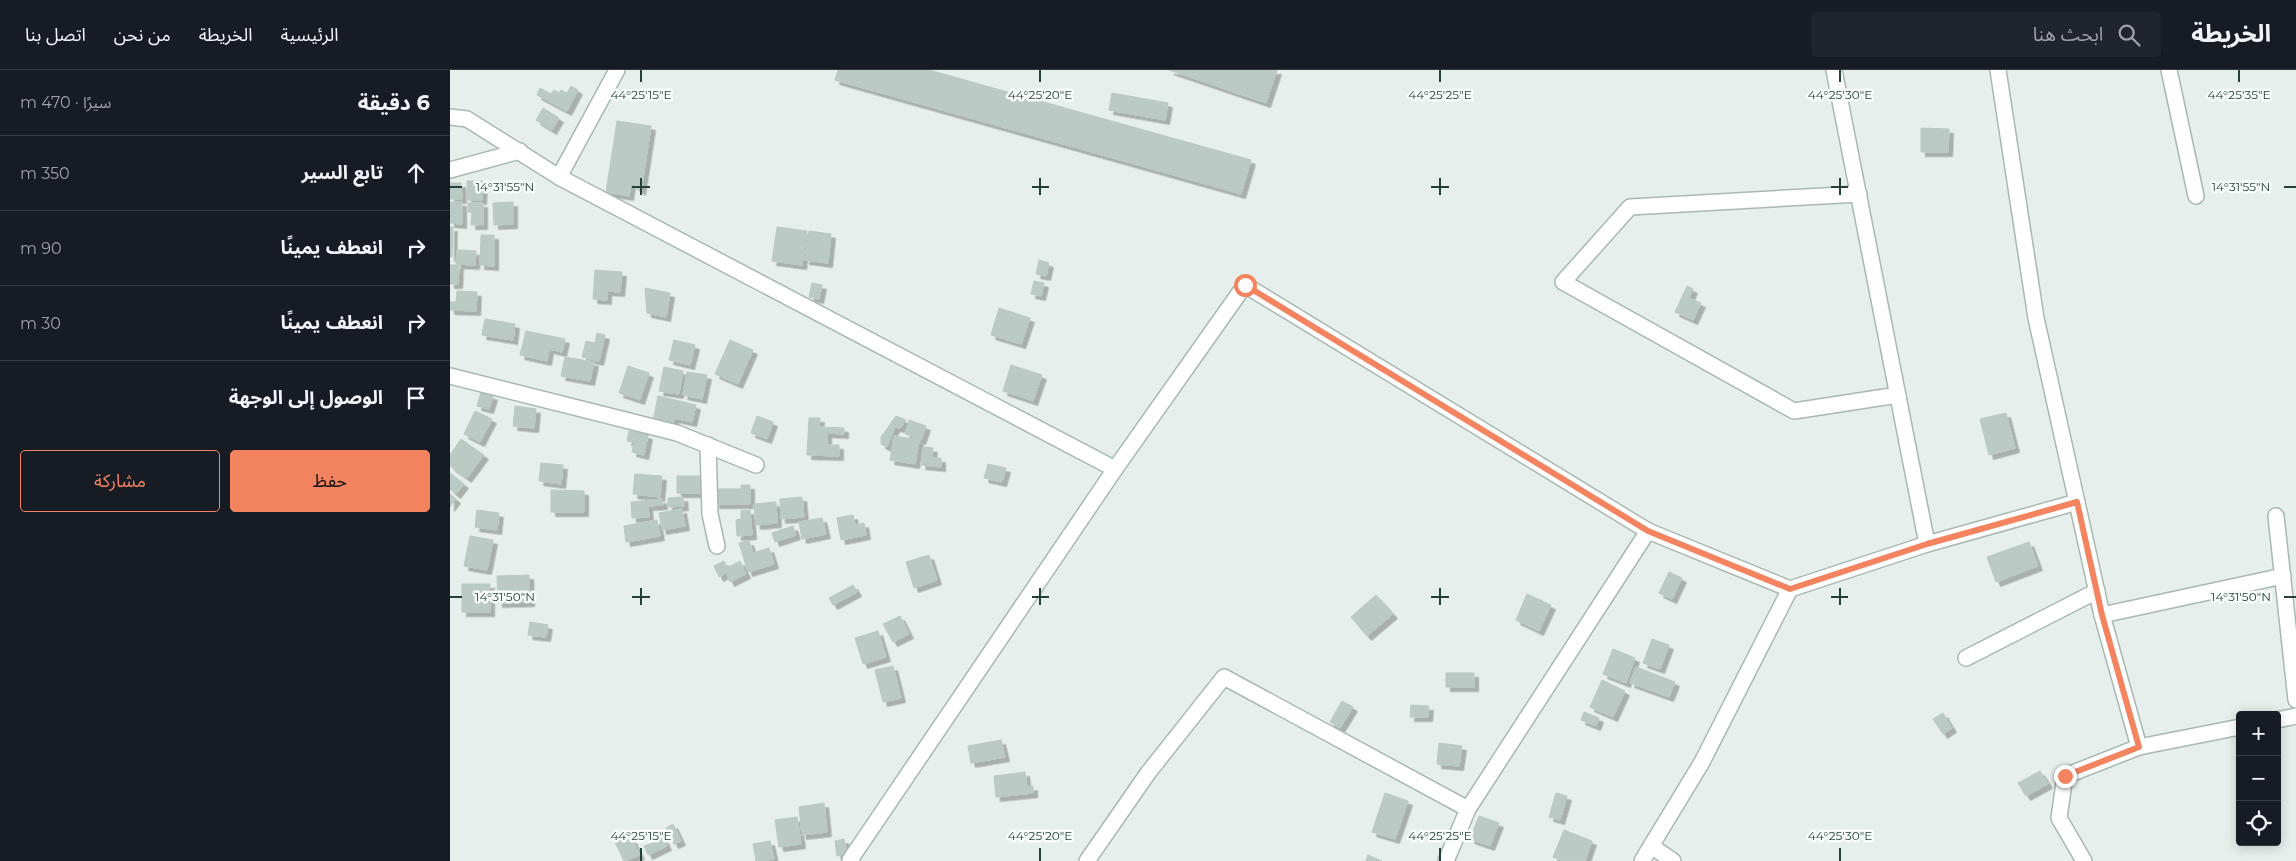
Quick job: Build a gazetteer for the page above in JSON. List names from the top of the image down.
{
  "page": {
    "header": "الخريطة",
    "search": "ابحث هنا",
    "nav": [
      "الرئيسية",
      "الخريطة",
      "من نحن",
      "اتصل بنا"
    ],
    "heading": ["6 دقيقة", "سيرًا · 470 m"],
    "list": [
      ["تابع السير", "350 m"],
      ["انعطف يمينًا", "90 m"],
      ["انعطف يمينًا", "30 m"],
      "الوصول إلى الوجهة"
    ],
    "buttons": ["حفظ", "مشاركة"],
    "map_buttons": ["+", "−"]
  },
  "coordinates": [
    "44°25'15\"E",
    "44°25'20\"E",
    "44°25'25\"E",
    "44°25'30\"E",
    "44°25'35\"E",
    "14°31'55\"N",
    "14°31'50\"N"
  ]
}
